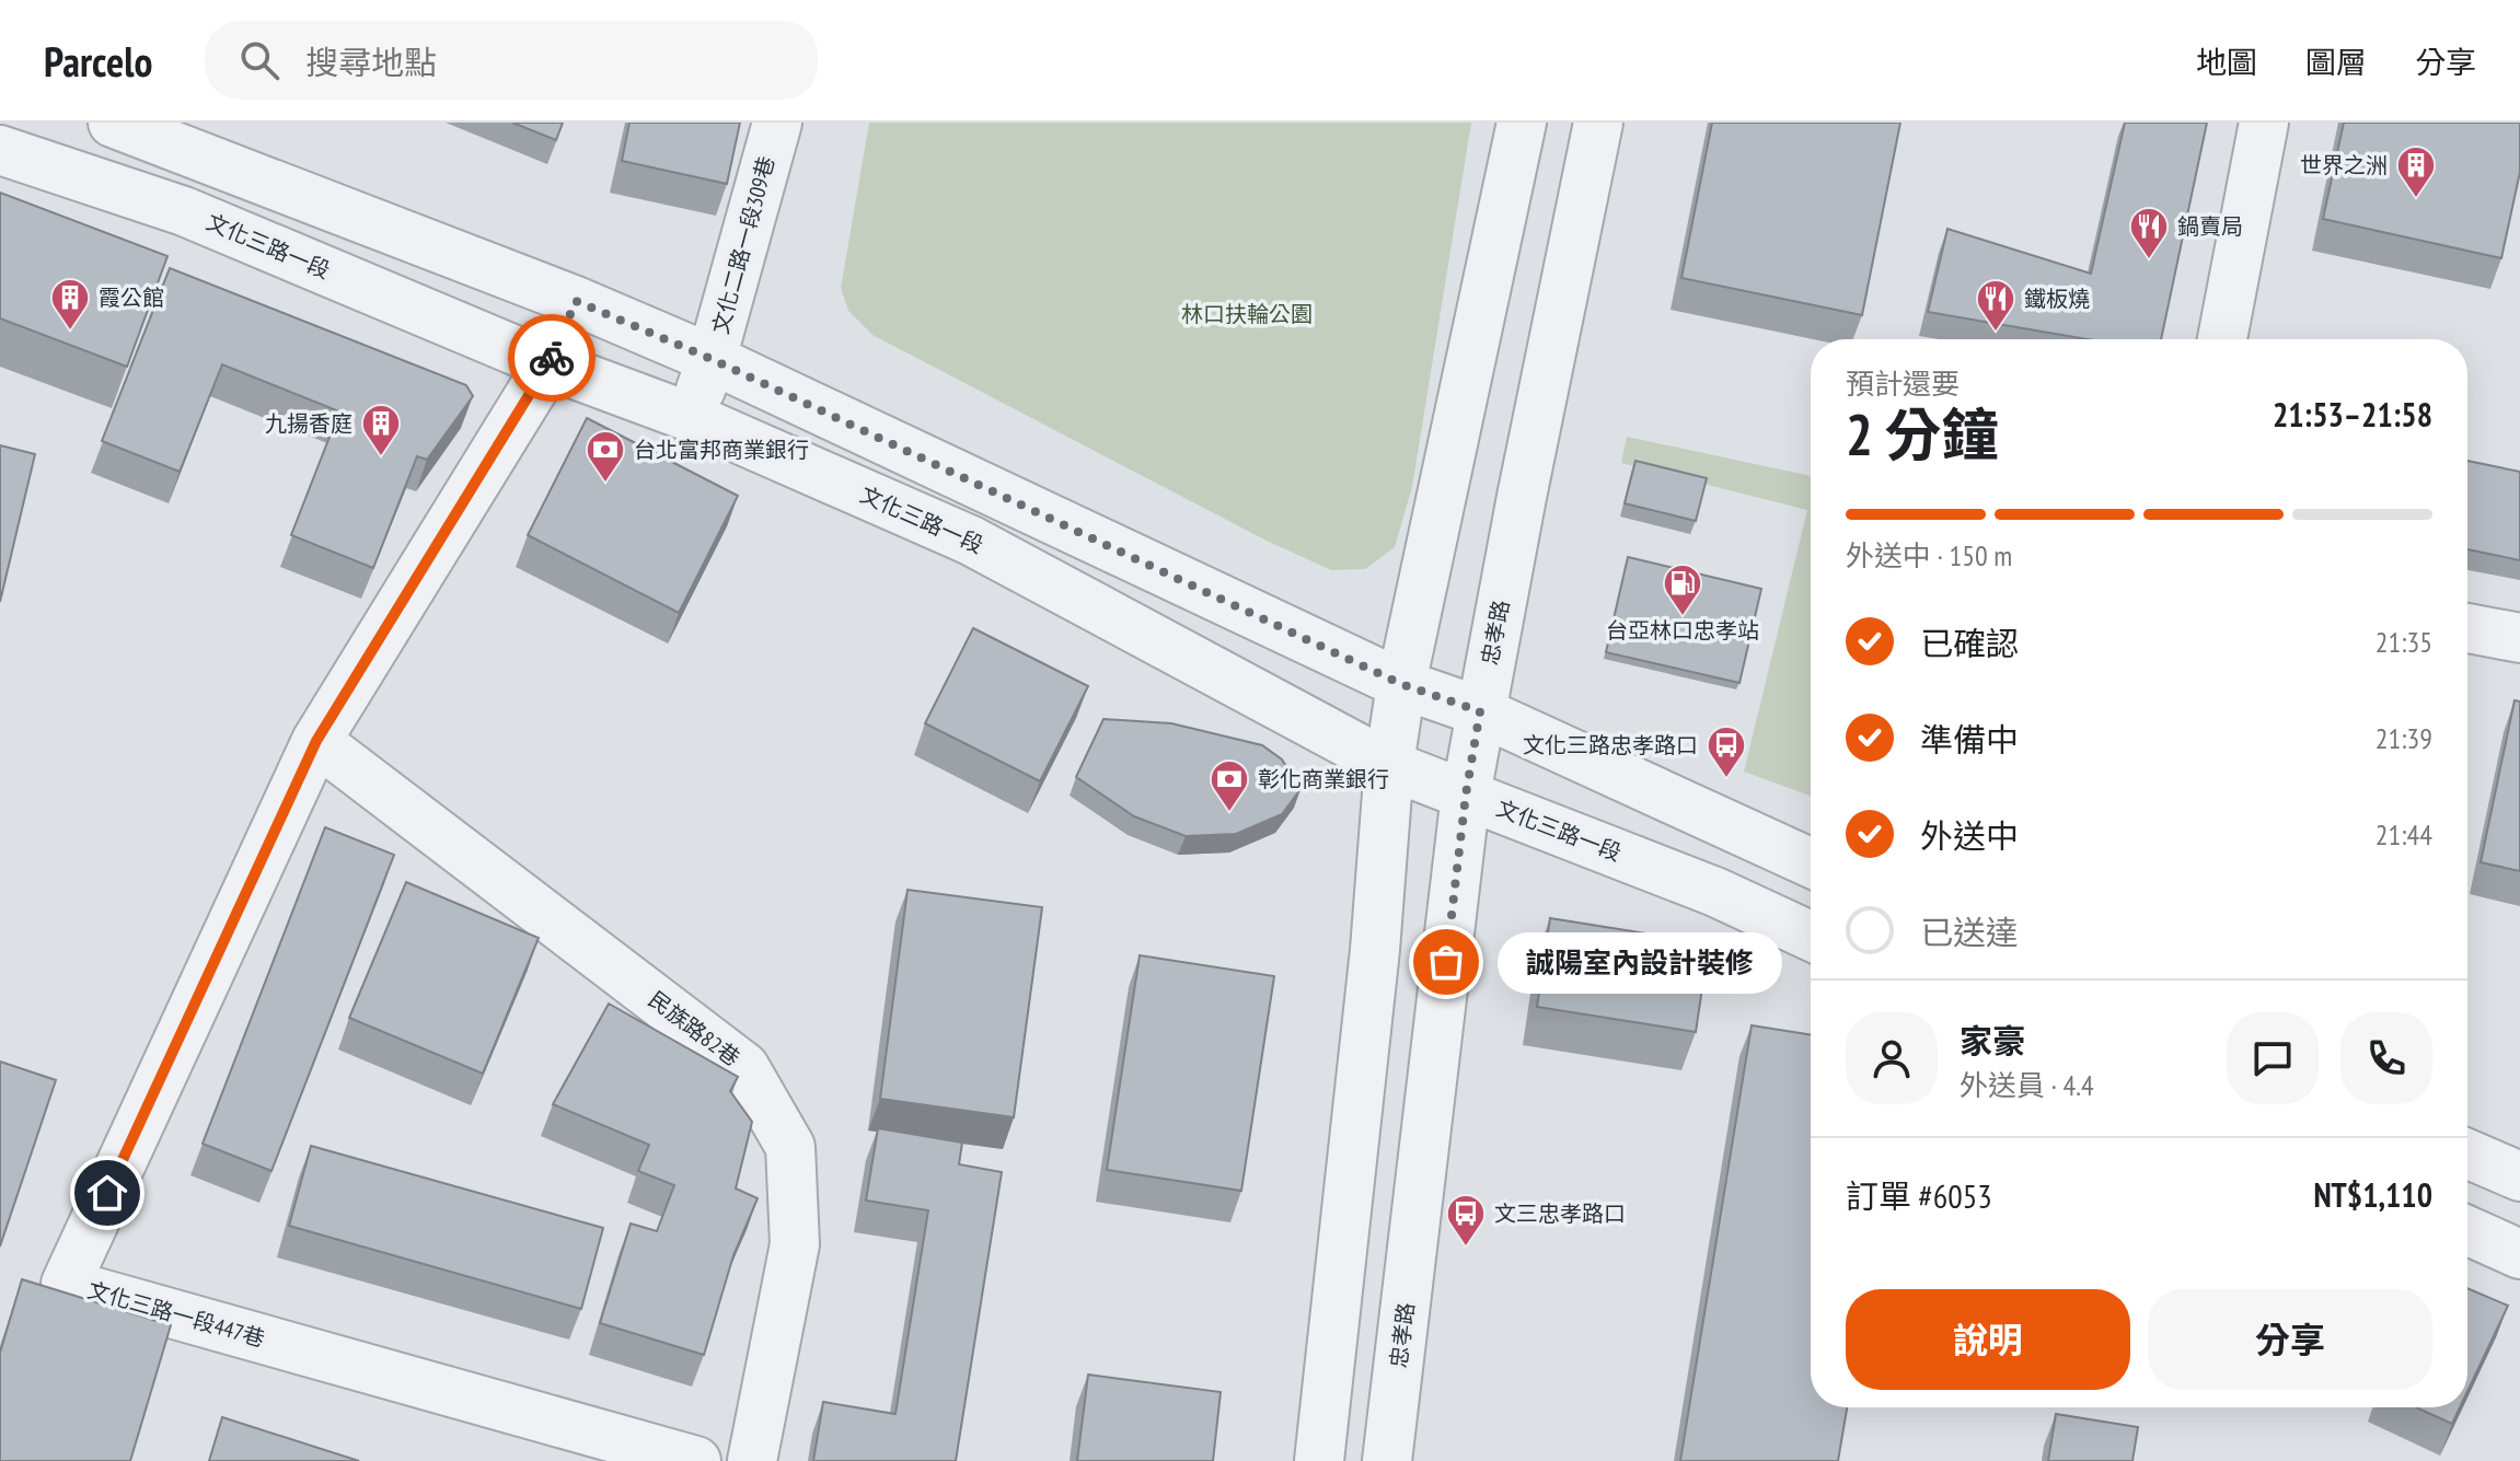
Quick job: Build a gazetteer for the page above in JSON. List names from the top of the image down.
{
  "streets": {
    "street": [
      "文化二路一段309巷",
      "文化三路一段",
      "忠孝路",
      "民族路82巷",
      "文化三路一段447巷"
    ]
  },
  "crossings": [
    ["文化二路一段309巷", "文化三路一段"],
    ["文化三路一段", "忠孝路"],
    ["文化三路一段", "文化三路一段447巷"],
    ["民族路82巷", "文化三路一段447巷"]
  ],
  "parks": ["林口扶輪公園"],
  "places": {
    "building": ["世界之洲", "霞公館", "九揚香庭"],
    "restaurant": ["鍋賣局", "鐵板燒"],
    "bank": ["台北富邦商業銀行", "彰化商業銀行"],
    "fuel station": ["台亞林口忠孝站"],
    "bus stop": ["文化三路忠孝路口", "文三忠孝路口"],
    "other": ["誠陽室內設計裝修"]
  },
  "page": {
    "header": "Parcelo",
    "search": "搜尋地點",
    "nav": ["地圖", "圖層", "分享"],
    "heading": ["2 分鐘", "預計還要", "21:53–21:58"],
    "panel": [
      "家豪",
      "外送員 · 4.4",
      "訂單 #6053",
      "NT$1,110"
    ],
    "bar": "外送中 · 150 m",
    "list": [
      ["已確認", "21:35"],
      ["準備中", "21:39"],
      ["外送中", "21:44"],
      "已送達"
    ],
    "bubble": "誠陽室內設計裝修",
    "buttons": ["說明", "分享"]
  }
}
